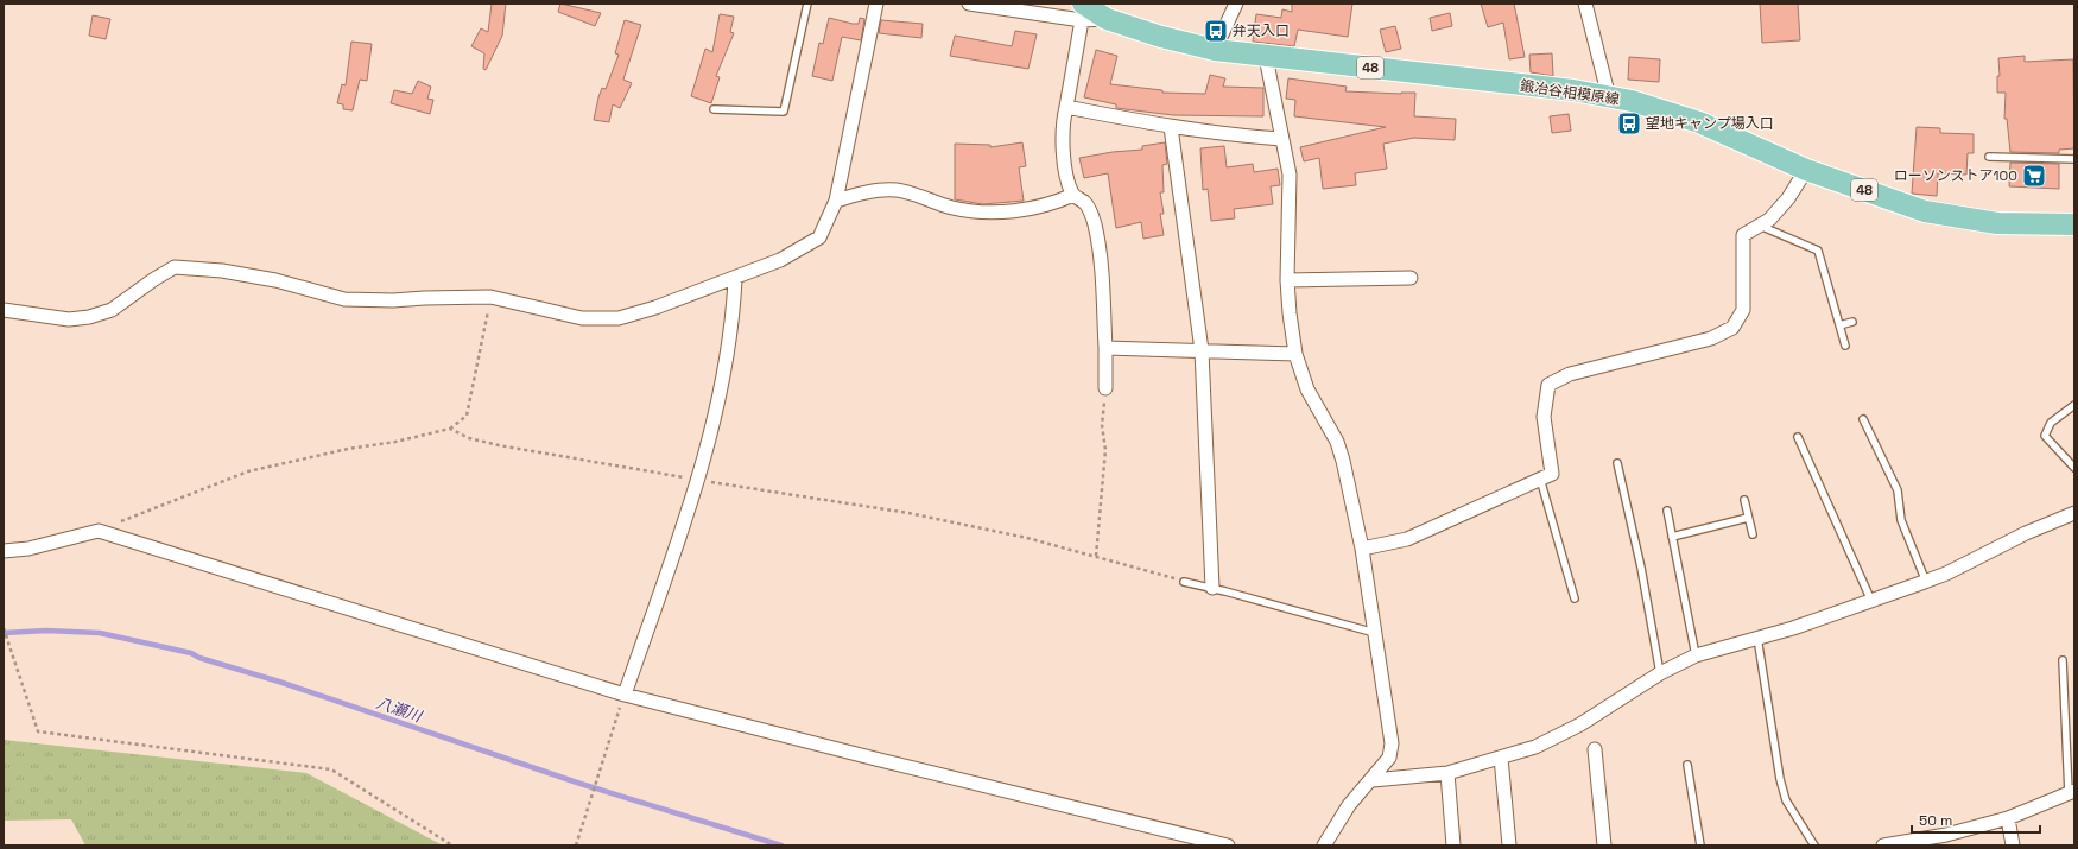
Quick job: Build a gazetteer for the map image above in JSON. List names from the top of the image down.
{
  "streets": {
    "main road": ["48", "鍛冶谷相模原線"]
  },
  "water": ["八瀬川"],
  "places": {
    "bus stop": ["弁天入口", "望地キャンプ場入口"],
    "supermarket": ["ローソンストア100"]
  },
  "scale_bar": "50 m"
}
